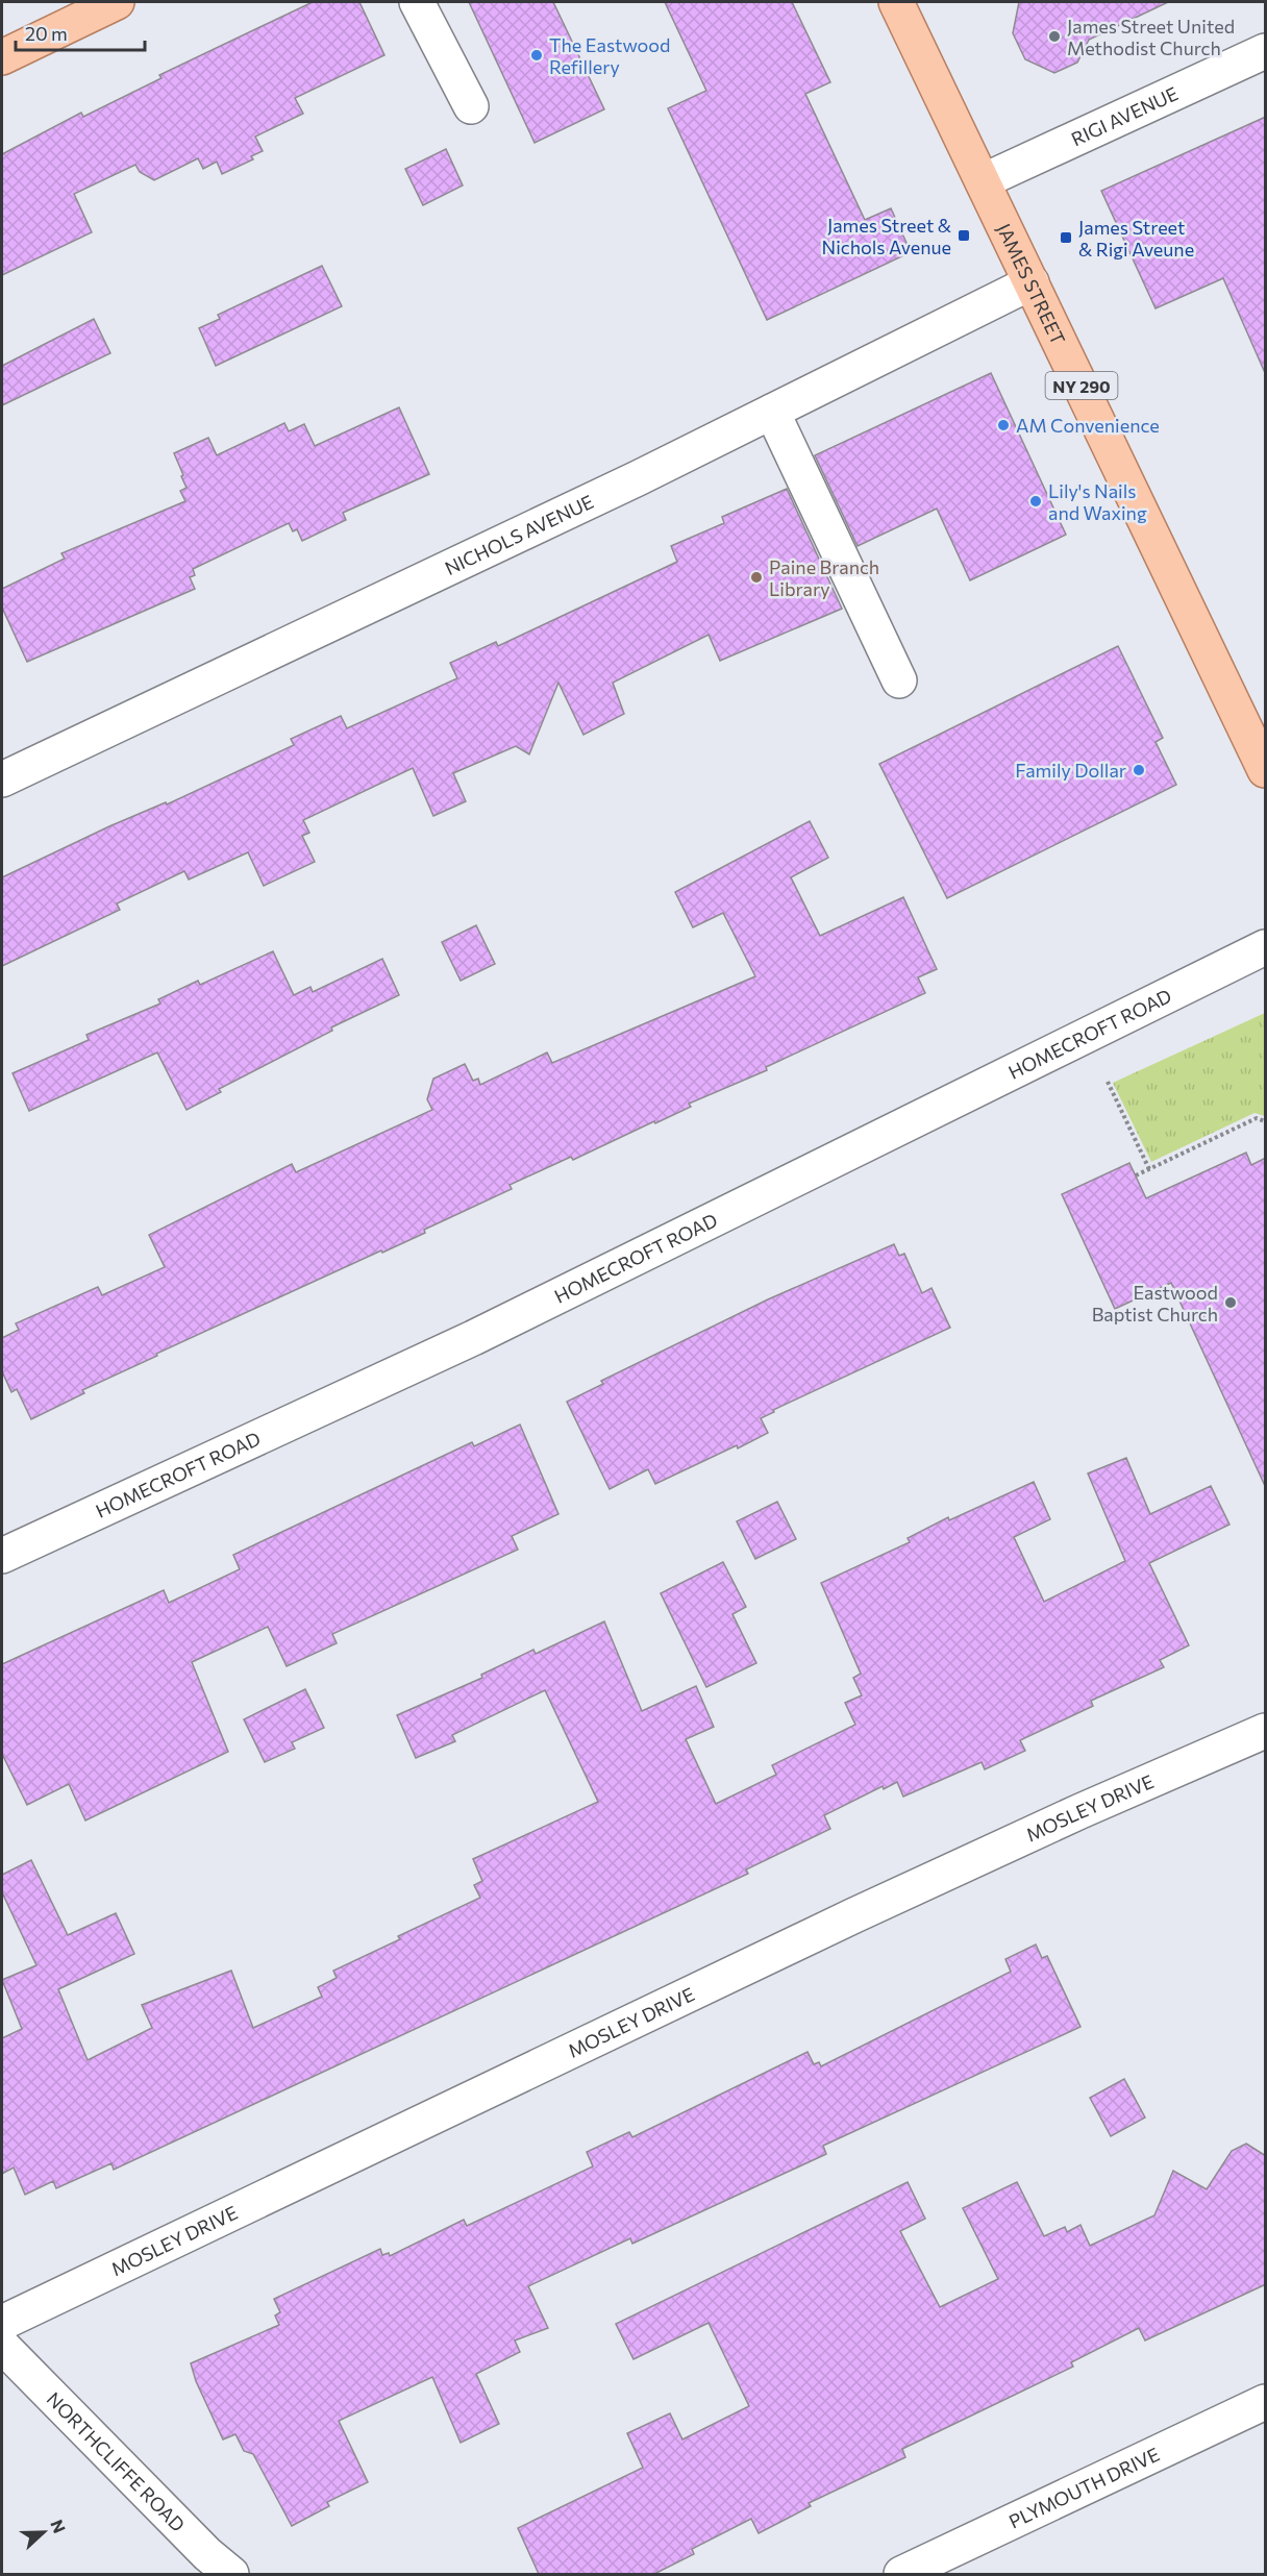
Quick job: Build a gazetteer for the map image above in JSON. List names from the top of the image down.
{
  "streets": {
    "main road": ["JAMES STREET", "NY 290"],
    "street": [
      "RIGI AVENUE",
      "NICHOLS AVENUE",
      "HOMECROFT ROAD",
      "MOSLEY DRIVE",
      "NORTHCLIFFE ROAD",
      "PLYMOUTH DRIVE"
    ]
  },
  "crossings": [
    ["RIGI AVENUE", "JAMES STREET"],
    ["JAMES STREET", "NICHOLS AVENUE"]
  ],
  "places": {
    "other": [
      "James Street United Methodist Church",
      "The Eastwood Refillery",
      "AM Convenience",
      "Lily's Nails and Waxing",
      "Paine Branch Library",
      "Family Dollar",
      "Eastwood Baptist Church"
    ],
    "transit": ["James Street & Nichols Avenue", "James Street & Rigi Aveune"]
  },
  "scale_bar": "20 m",
  "north": "right"
}
